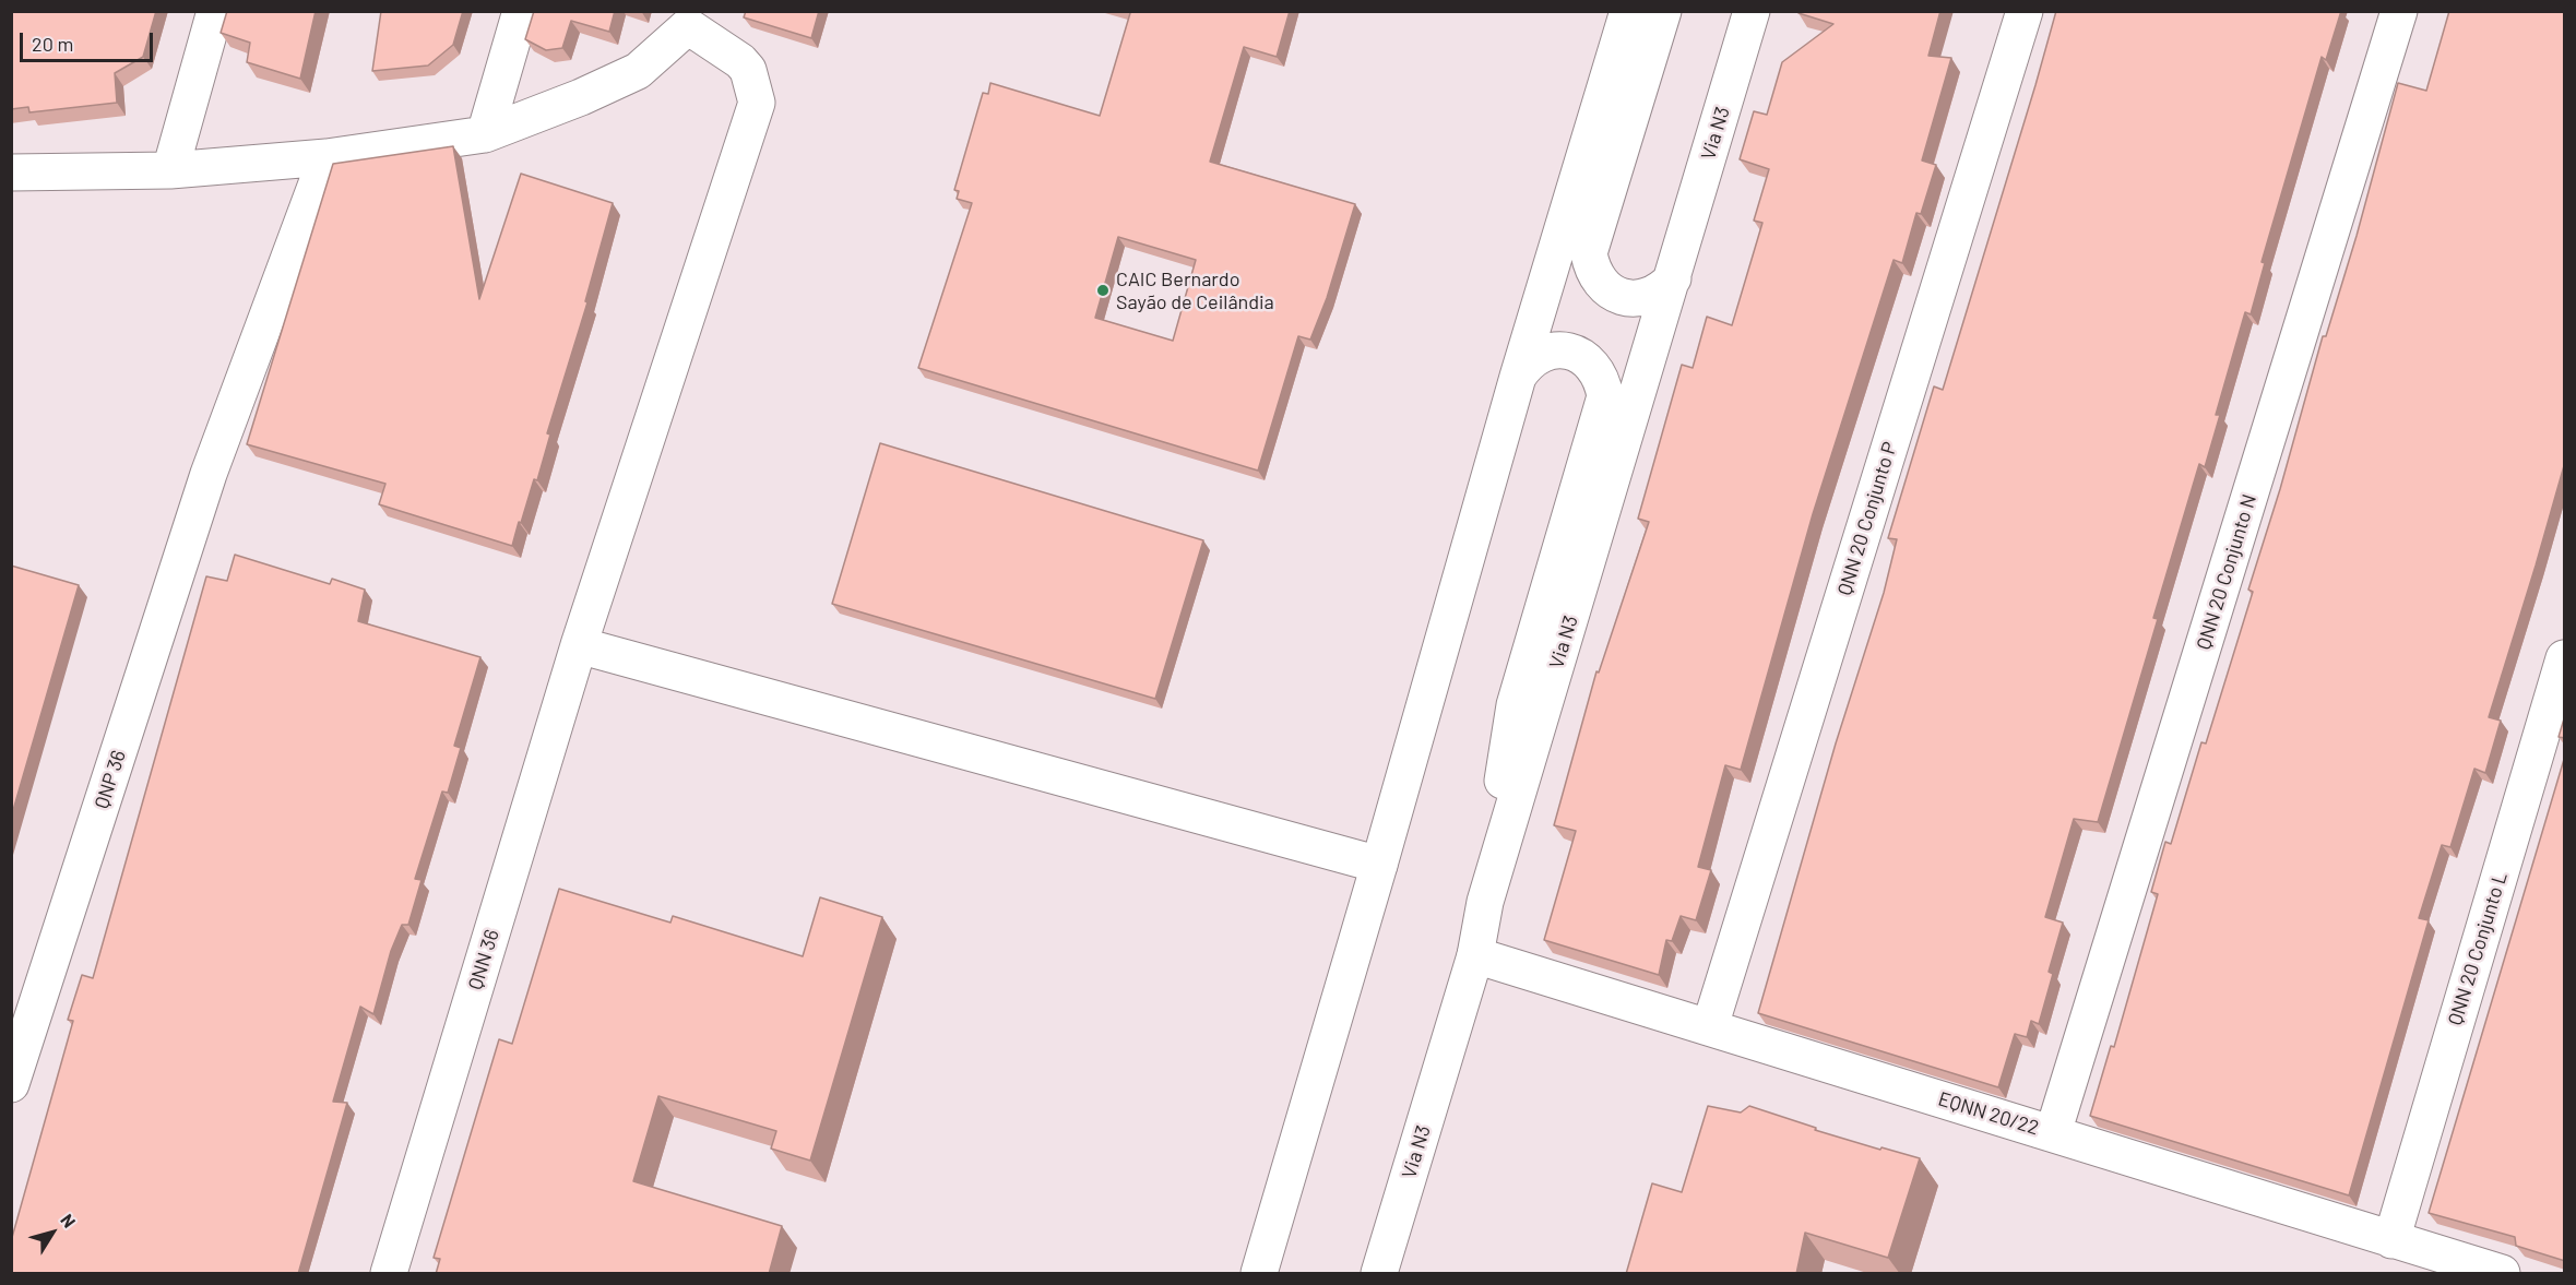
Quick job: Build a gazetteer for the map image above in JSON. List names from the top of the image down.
{
  "streets": {
    "street": [
      "Via N3",
      "QNN 20 Conjunto P",
      "QNN 20 Conjunto N",
      "QNP 36",
      "QNN 20 Conjunto L",
      "QNN 36",
      "EQNN 20/22"
    ]
  },
  "crossings": [
    ["Via N3", "EQNN 20/22"],
    ["QNN 20 Conjunto P", "EQNN 20/22"],
    ["QNN 20 Conjunto N", "EQNN 20/22"],
    ["QNN 20 Conjunto L", "EQNN 20/22"]
  ],
  "places": ["CAIC Bernardo Sayão de Ceilândia"],
  "scale_bar": "20 m",
  "north": "top right"
}
